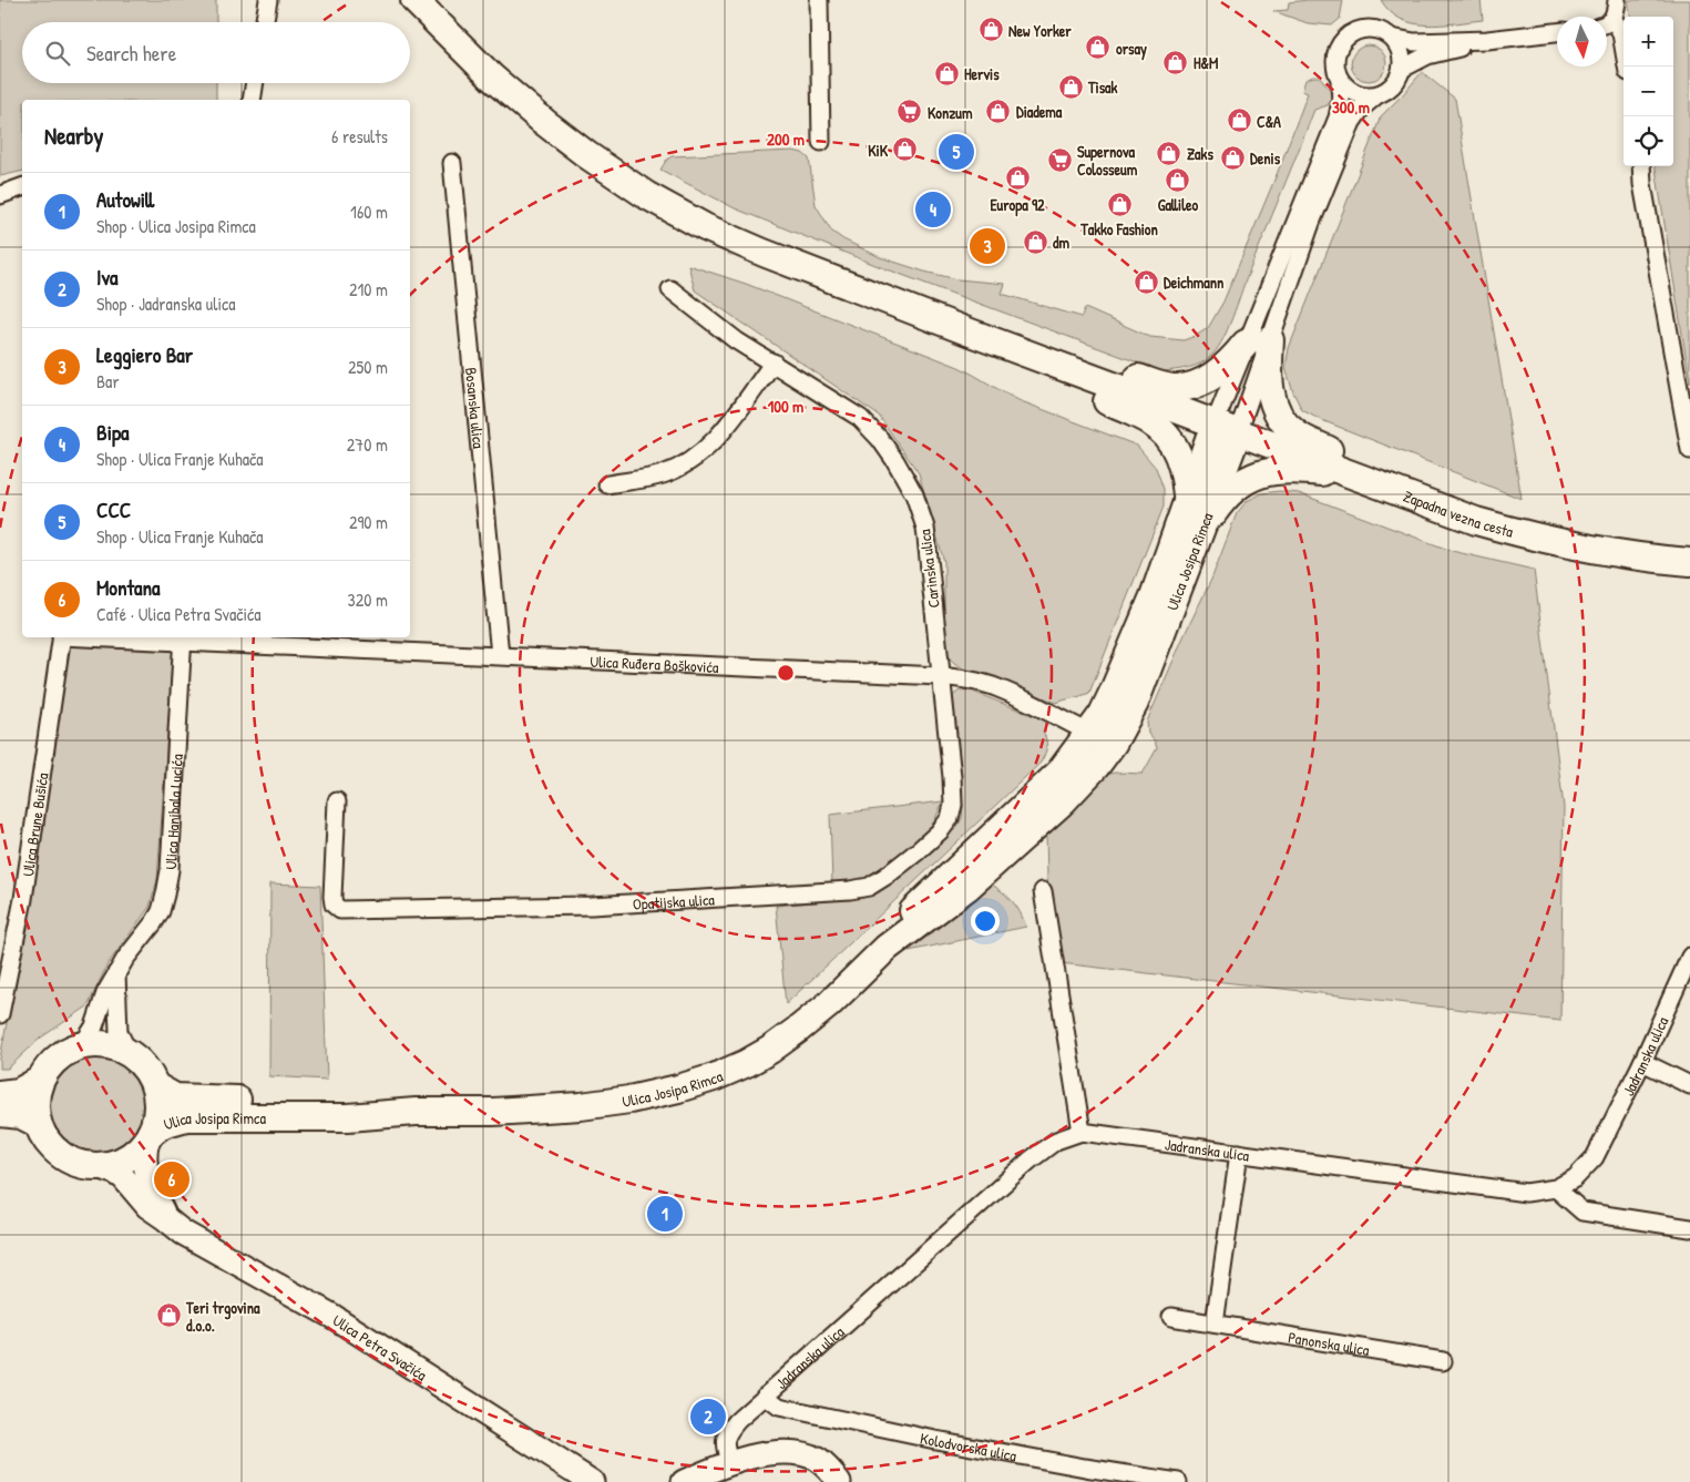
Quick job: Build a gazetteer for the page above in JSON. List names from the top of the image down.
{
  "streets": {
    "main road": ["Zapadna vezna cesta", "Ulica Josipa Rimca", "Ulica Petra Svačića"],
    "street": [
      "Bosanska ulica",
      "Carinska ulica",
      "Ulica Ruđera Boškovića",
      "Ulica Hanibala Lucića",
      "Ulica Brune Bušića",
      "Opatijska ulica",
      "Jadranska ulica",
      "Panonska ulica",
      "Kolodvorska ulica"
    ]
  },
  "crossings": [
    ["Bosanska ulica", "Ulica Ruđera Boškovića"],
    ["Zapadna vezna cesta", "Ulica Josipa Rimca"],
    ["Ulica Josipa Rimca", "Ulica Ruđera Boškovića"],
    ["Ulica Josipa Rimca", "Ulica Hanibala Lucića"],
    ["Ulica Josipa Rimca", "Ulica Petra Svačića"],
    ["Carinska ulica", "Ulica Ruđera Boškovića"],
    ["Carinska ulica", "Opatijska ulica"],
    ["Ulica Ruđera Boškovića", "Ulica Hanibala Lucića"],
    ["Ulica Ruđera Boškovića", "Opatijska ulica"],
    ["Ulica Hanibala Lucića", "Ulica Petra Svačića"],
    ["Jadranska ulica", "Kolodvorska ulica"]
  ],
  "places": {
    "shop": [
      "New Yorker",
      "orsay",
      "H&M",
      "Hervis",
      "Tisak",
      "Diadema",
      "C&A",
      "KiK",
      "Zaks",
      "Denis",
      "Europa 92",
      "Gallileo",
      "Takko Fashion",
      "dm",
      "Deichmann",
      "Teri trgovina d.o.o."
    ],
    "supermarket": ["Konzum", "Supernova Colosseum"]
  },
  "north": "bottom",
  "page": {
    "map_buttons": ["+", "−"],
    "search": "Search here",
    "heading": ["Nearby", "6 results"],
    "pins": [
      "5",
      "4",
      "3",
      "6",
      "1",
      "2"
    ],
    "list": [
      {
        "mark": "1",
        "name": "Autowill",
        "note": "Shop · Ulica Josipa Rimca",
        "value": "160 m"
      },
      {
        "mark": "2",
        "name": "Iva",
        "note": "Shop · Jadranska ulica",
        "value": "210 m"
      },
      {
        "mark": "3",
        "name": "Leggiero Bar",
        "note": "Bar",
        "value": "250 m"
      },
      {
        "mark": "4",
        "name": "Bipa",
        "note": "Shop · Ulica Franje Kuhača",
        "value": "270 m"
      },
      {
        "mark": "5",
        "name": "CCC",
        "note": "Shop · Ulica Franje Kuhača",
        "value": "290 m"
      },
      {
        "mark": "6",
        "name": "Montana",
        "note": "Café · Ulica Petra Svačića",
        "value": "320 m"
      }
    ]
  },
  "rings": ["300 m", "200 m", "100 m"]
}
